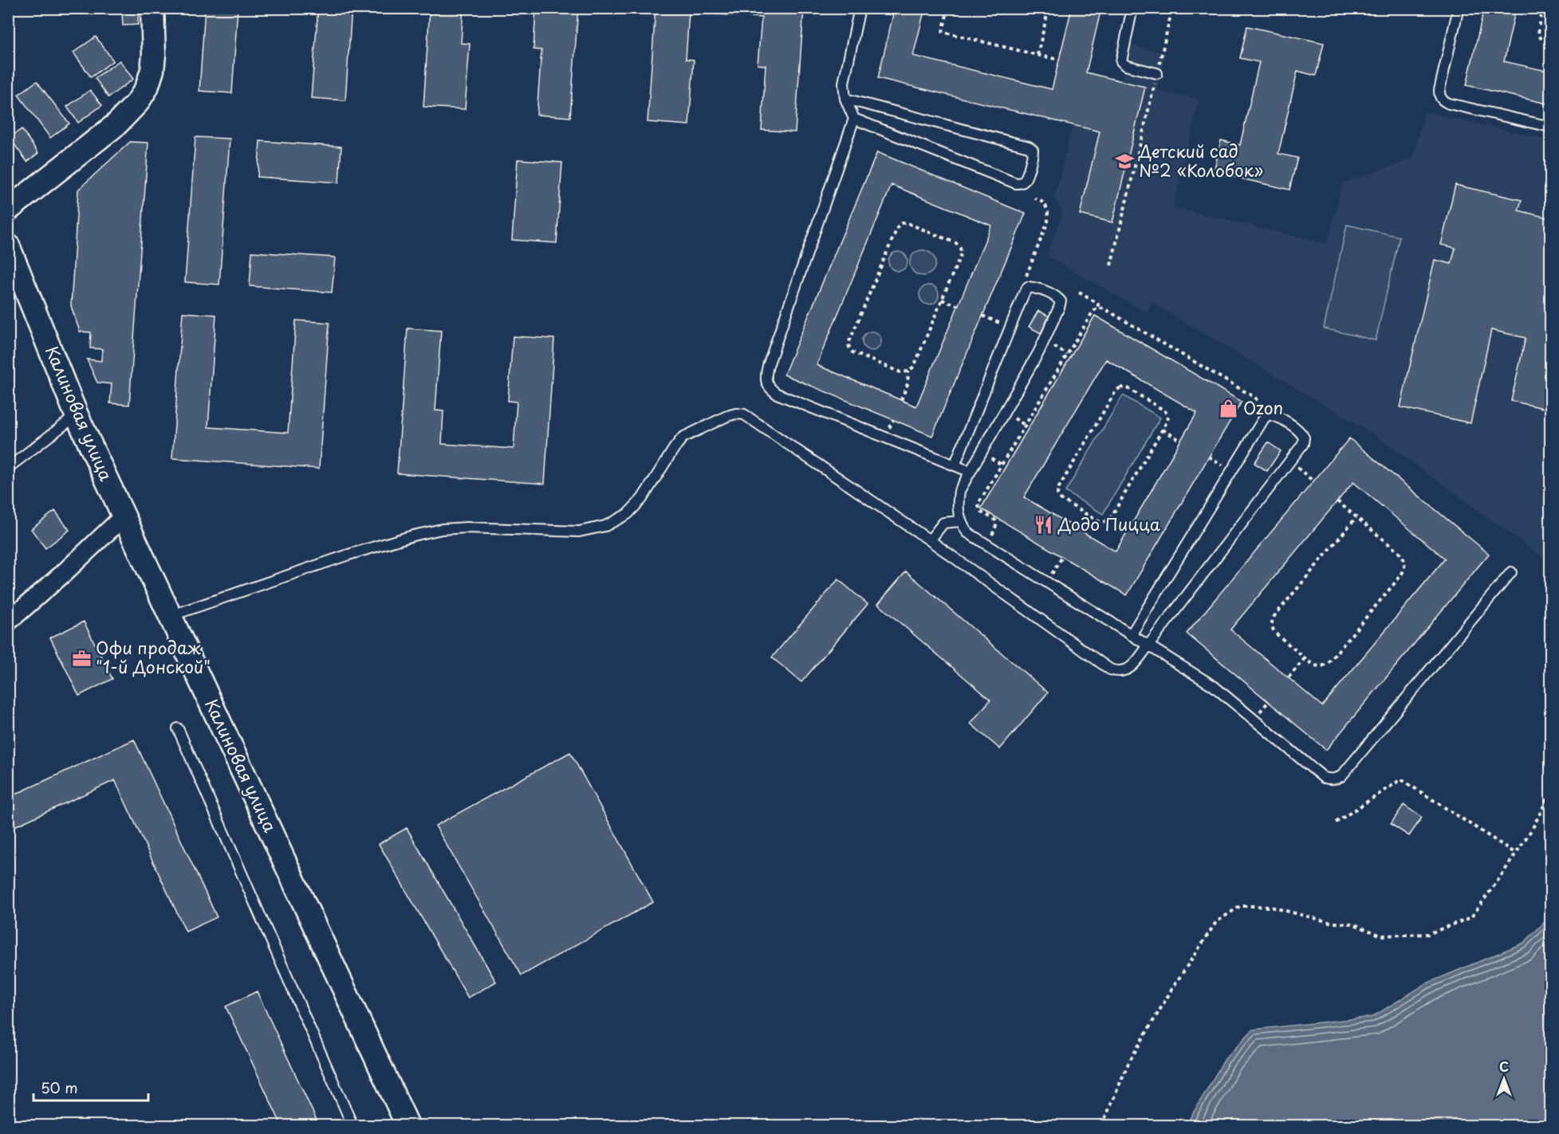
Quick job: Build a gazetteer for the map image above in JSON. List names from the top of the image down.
{
  "streets": {
    "street": ["Калиновая улица"]
  },
  "places": {
    "school or university": ["Детский сад №2 «Колобок»"],
    "shop": ["Ozon"],
    "restaurant": ["Додо Пицца"],
    "office": ["Офи продаж \"1-й Донской\""]
  },
  "scale_bar": "50 m",
  "north": "top"
}
